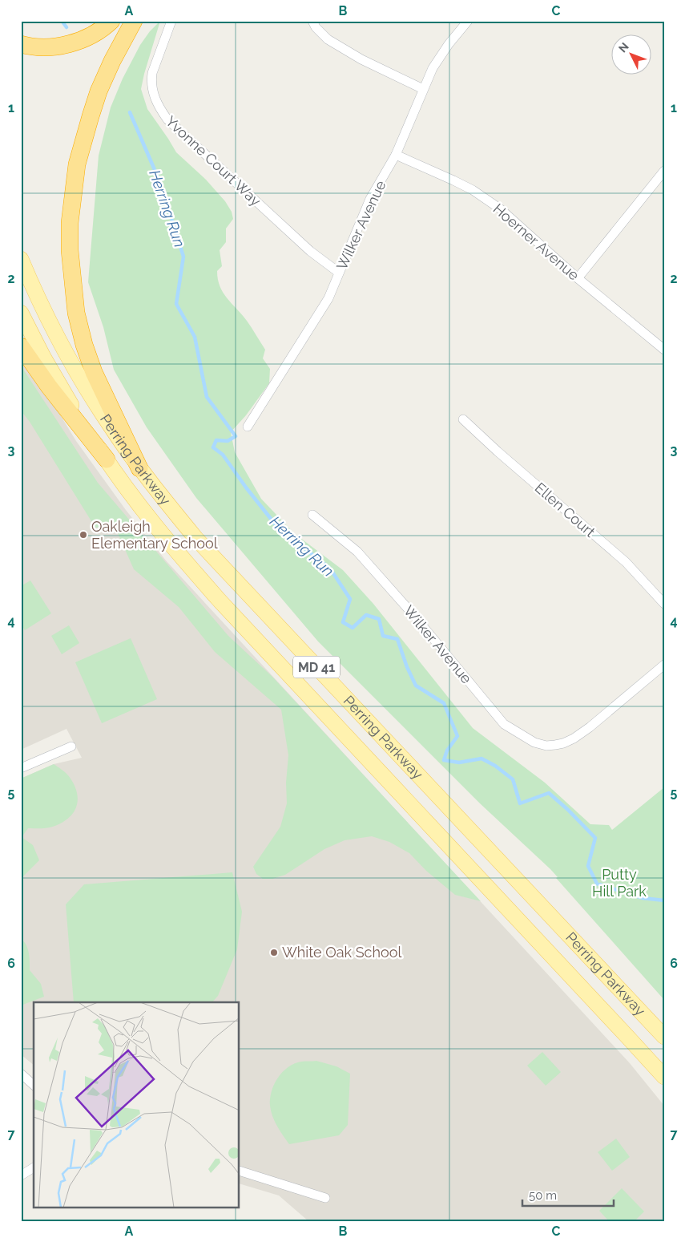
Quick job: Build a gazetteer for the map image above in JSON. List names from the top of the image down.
{
  "streets": {
    "main road": ["Perring Parkway", "MD 41"],
    "street": [
      "Yvonne Court Way",
      "Wilker Avenue",
      "Hoerner Avenue",
      "Ellen Court"
    ]
  },
  "crossings": [
    ["Yvonne Court Way", "Wilker Avenue"],
    ["Wilker Avenue", "Hoerner Avenue"]
  ],
  "water": ["Herring Run"],
  "parks": ["Putty Hill Park"],
  "places": ["Oakleigh Elementary School", "White Oak School"],
  "scale_bar": "50 m",
  "north": "top left",
  "grid": {
    "columns": ["A", "B", "C"],
    "rows": [
      "1",
      "2",
      "3",
      "4",
      "5",
      "6",
      "7"
    ]
  }
}
